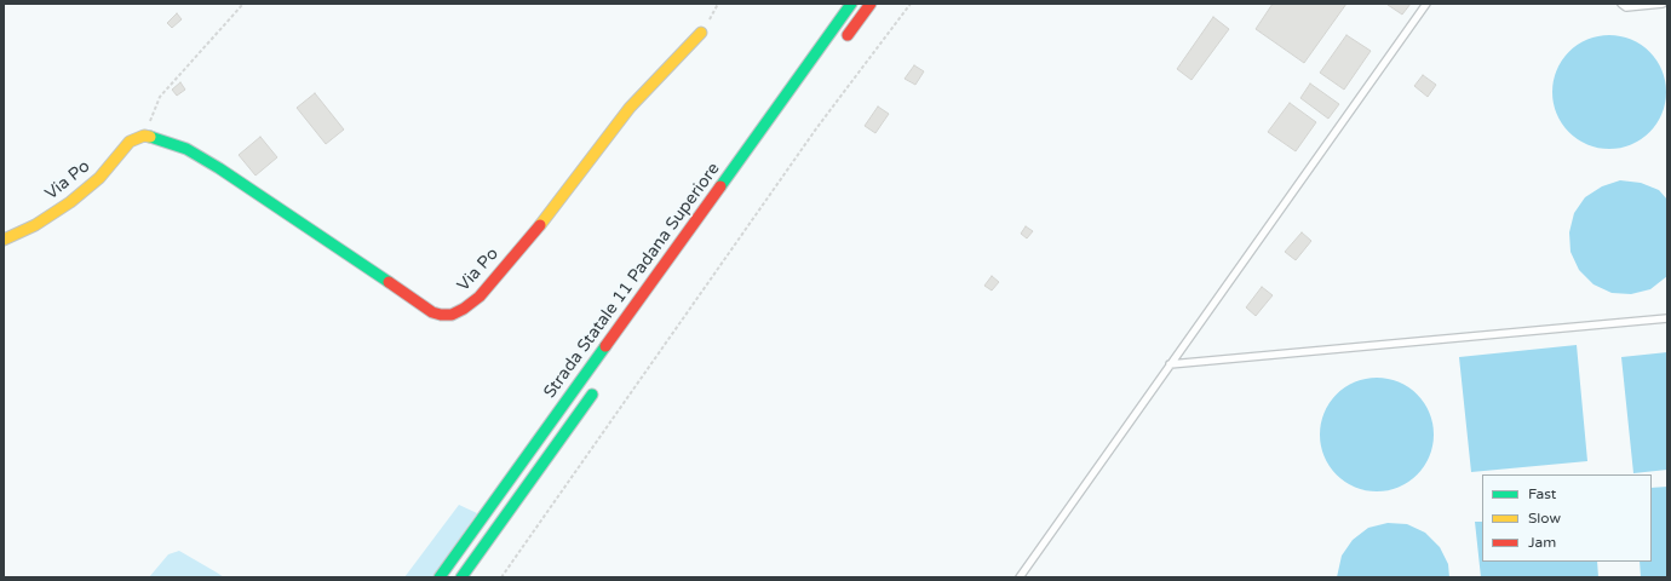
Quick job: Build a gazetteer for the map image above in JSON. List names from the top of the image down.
{
  "streets": {
    "main road": ["Via Po", "Strada Statale 11 Padana Superiore"]
  },
  "legend": ["Fast", "Slow", "Jam"]
}
